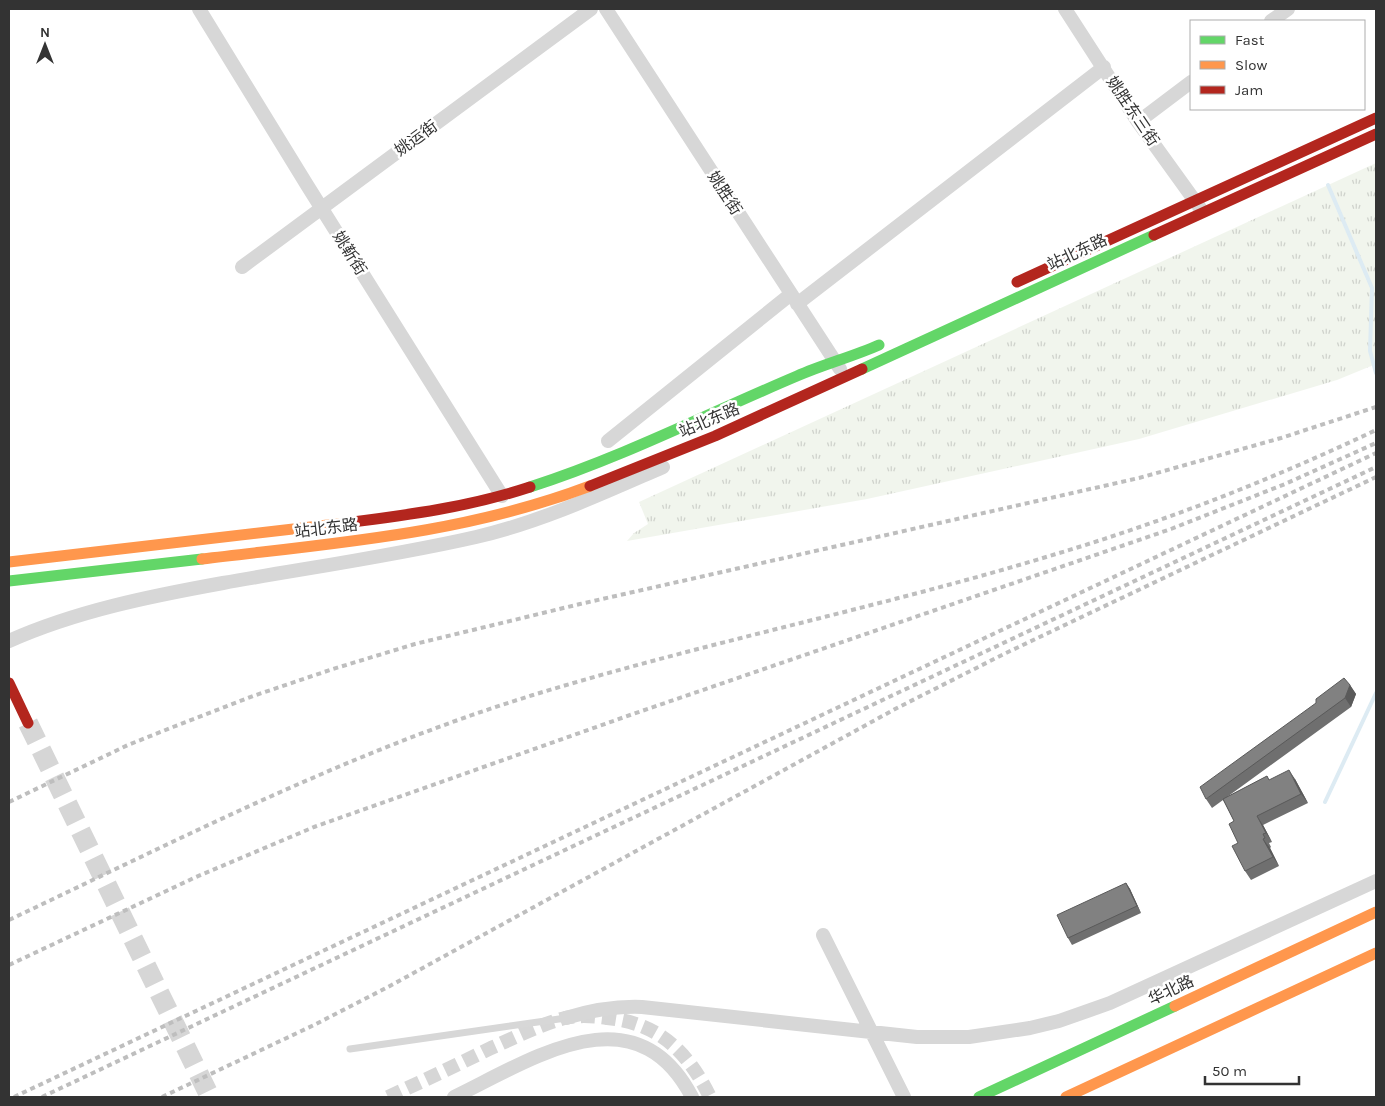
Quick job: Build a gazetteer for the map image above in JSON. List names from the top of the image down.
{
  "streets": {
    "main road": ["站北东路", "华北路"],
    "street": [
      "姚胜东三街",
      "姚运街",
      "姚胜街",
      "姚靳街"
    ]
  },
  "crossings": [
    ["姚胜东三街", "站北东路"],
    ["姚运街", "姚靳街"],
    ["姚胜街", "站北东路"],
    ["站北东路", "姚靳街"]
  ],
  "legend": ["Fast", "Slow", "Jam"],
  "scale_bar": "50 m",
  "north": "top"
}
